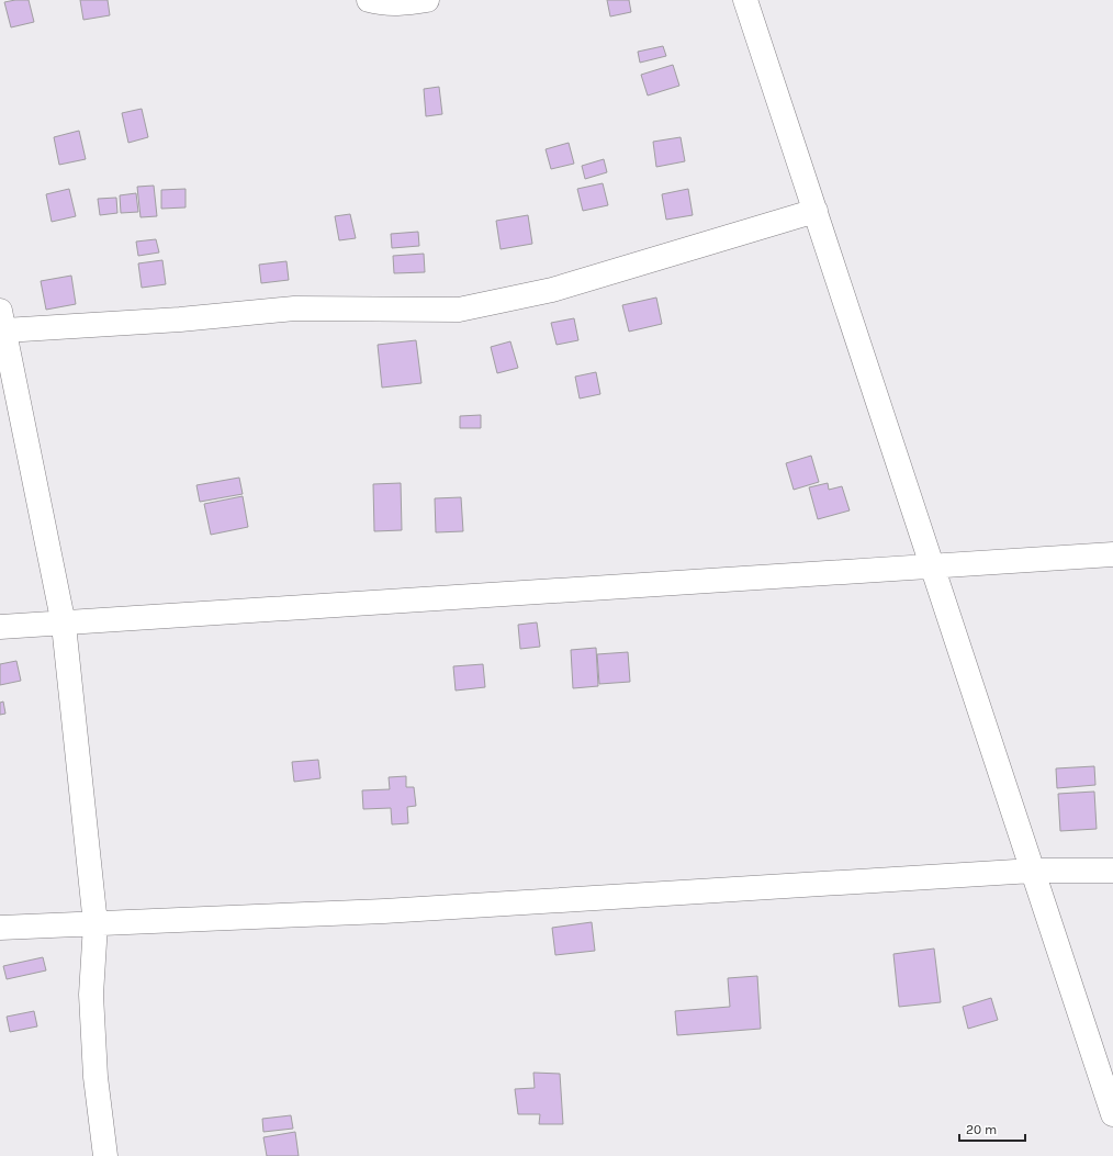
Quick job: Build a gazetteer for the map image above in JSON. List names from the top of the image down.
{
  "scale_bar": "20 m"
}
